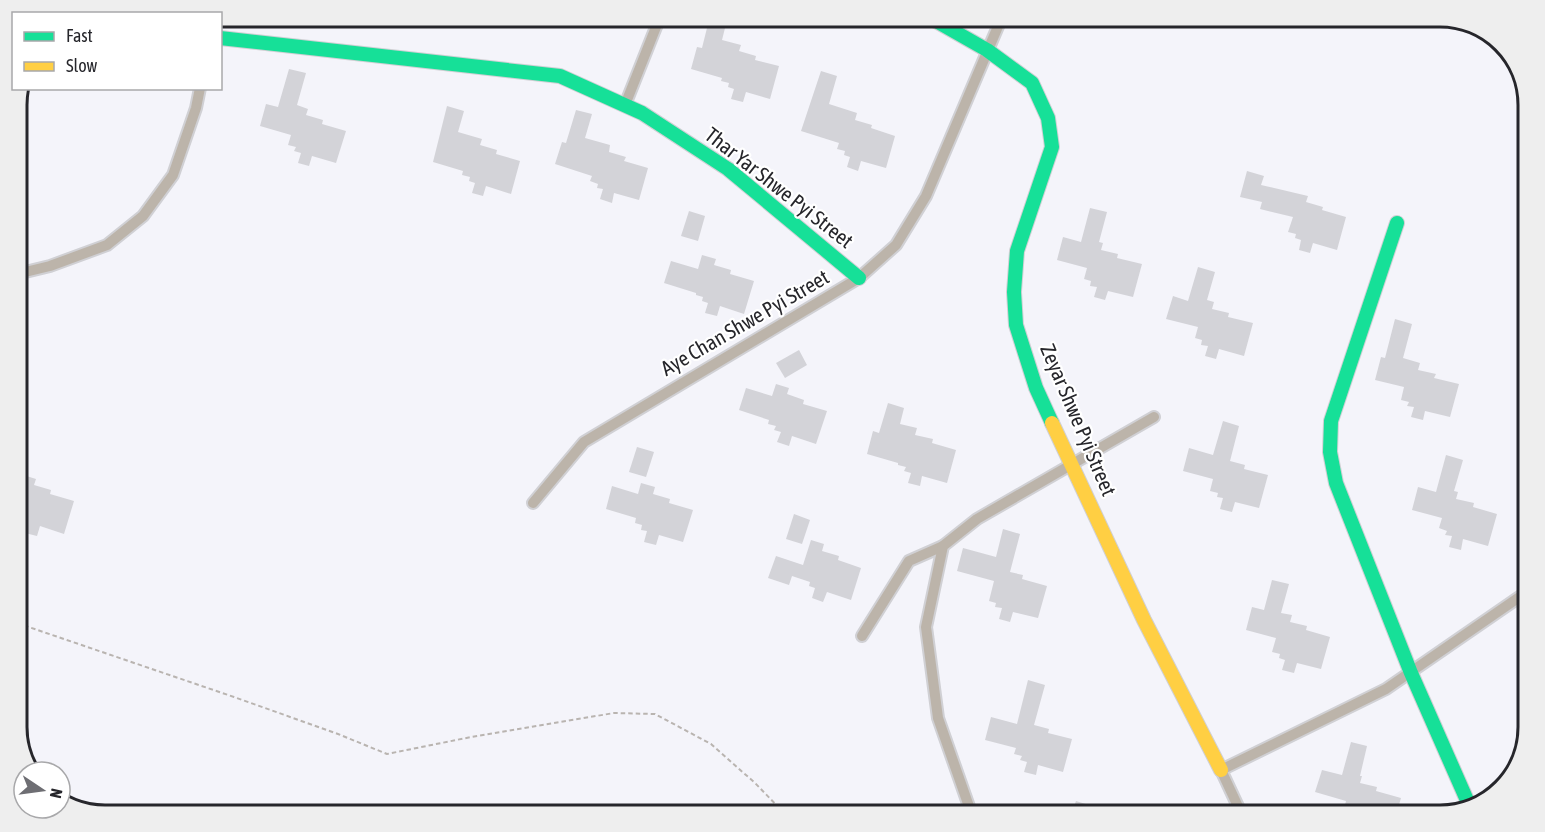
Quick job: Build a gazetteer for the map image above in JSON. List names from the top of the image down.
{
  "streets": {
    "street": ["Thar Yar Shwe Pyi Street", "Aye Chan Shwe Pyi Street", "Zeyar Shwe Pyi Street"]
  },
  "crossings": [
    ["Thar Yar Shwe Pyi Street", "Aye Chan Shwe Pyi Street"],
    ["Aye Chan Shwe Pyi Street", "Zeyar Shwe Pyi Street"]
  ],
  "legend": ["Fast", "Slow"],
  "north": "right"
}
